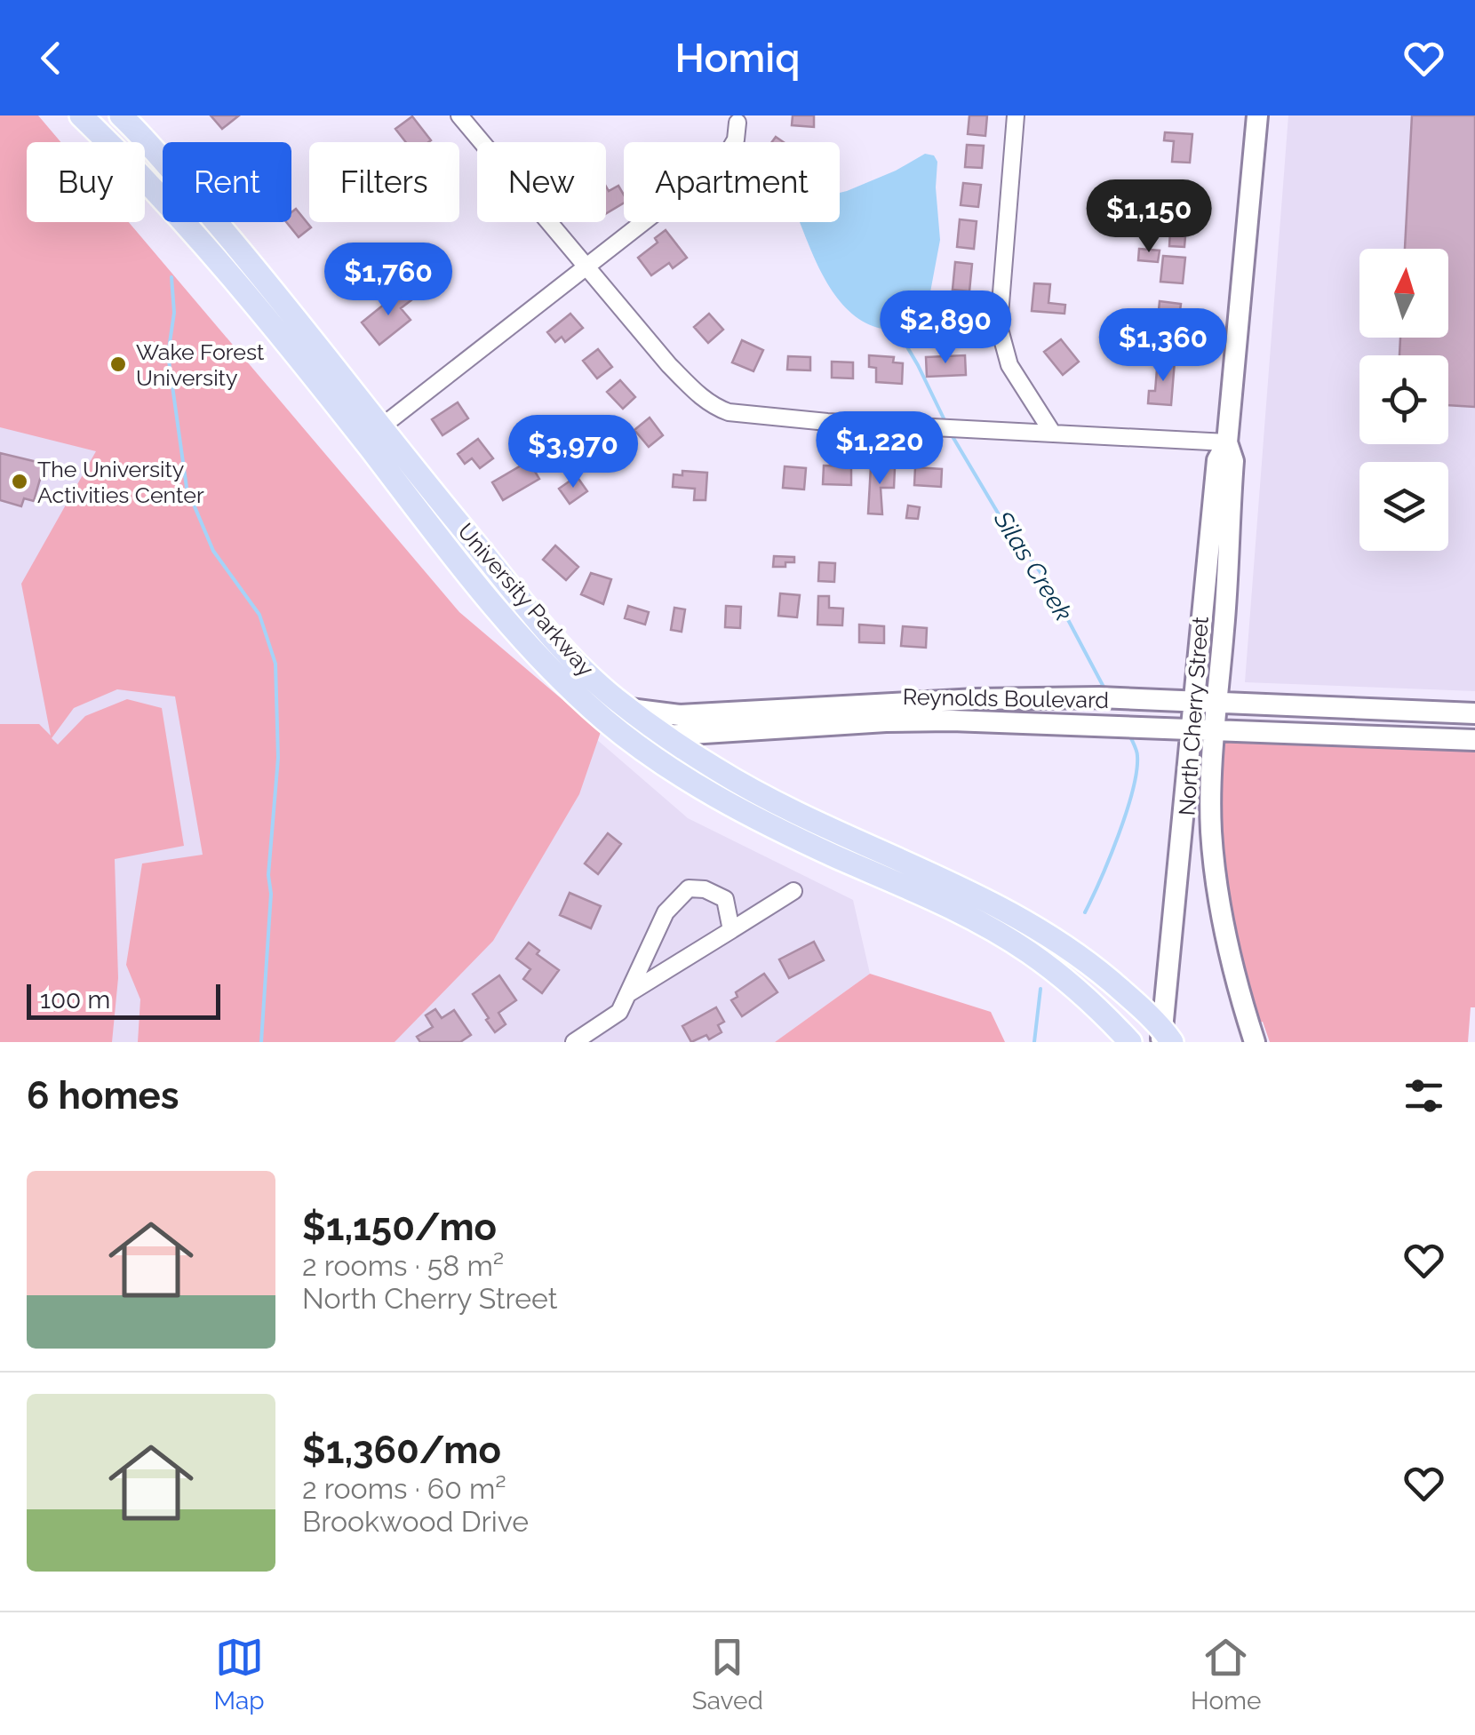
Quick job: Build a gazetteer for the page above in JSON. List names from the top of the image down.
{
  "streets": {
    "main road": ["University Parkway", "Reynolds Boulevard", "North Cherry Street"]
  },
  "crossings": [
    ["University Parkway", "Reynolds Boulevard"],
    ["University Parkway", "North Cherry Street"],
    ["Reynolds Boulevard", "North Cherry Street"]
  ],
  "water": ["Silas Creek"],
  "places": ["Wake Forest University", "The University Activities Center"],
  "scale_bar": "100 m",
  "north": "top",
  "page": {
    "header": "Homiq",
    "chip": [
      "Buy",
      "Rent",
      "Filters",
      "New",
      "Apartment"
    ],
    "price": [
      "$1,150",
      "$1,760",
      "$2,890",
      "$1,360",
      "$1,220",
      "$3,970"
    ],
    "scale": "100 m",
    "heading": "6 homes",
    "list": [
      {
        "name": "$1,150/mo",
        "note": "2 rooms · 58 m² · North Cherry Street"
      },
      {
        "name": "$1,360/mo",
        "note": "2 rooms · 60 m² · Brookwood Drive"
      }
    ],
    "tabs": ["Map", "Saved", "Home"]
  }
}
